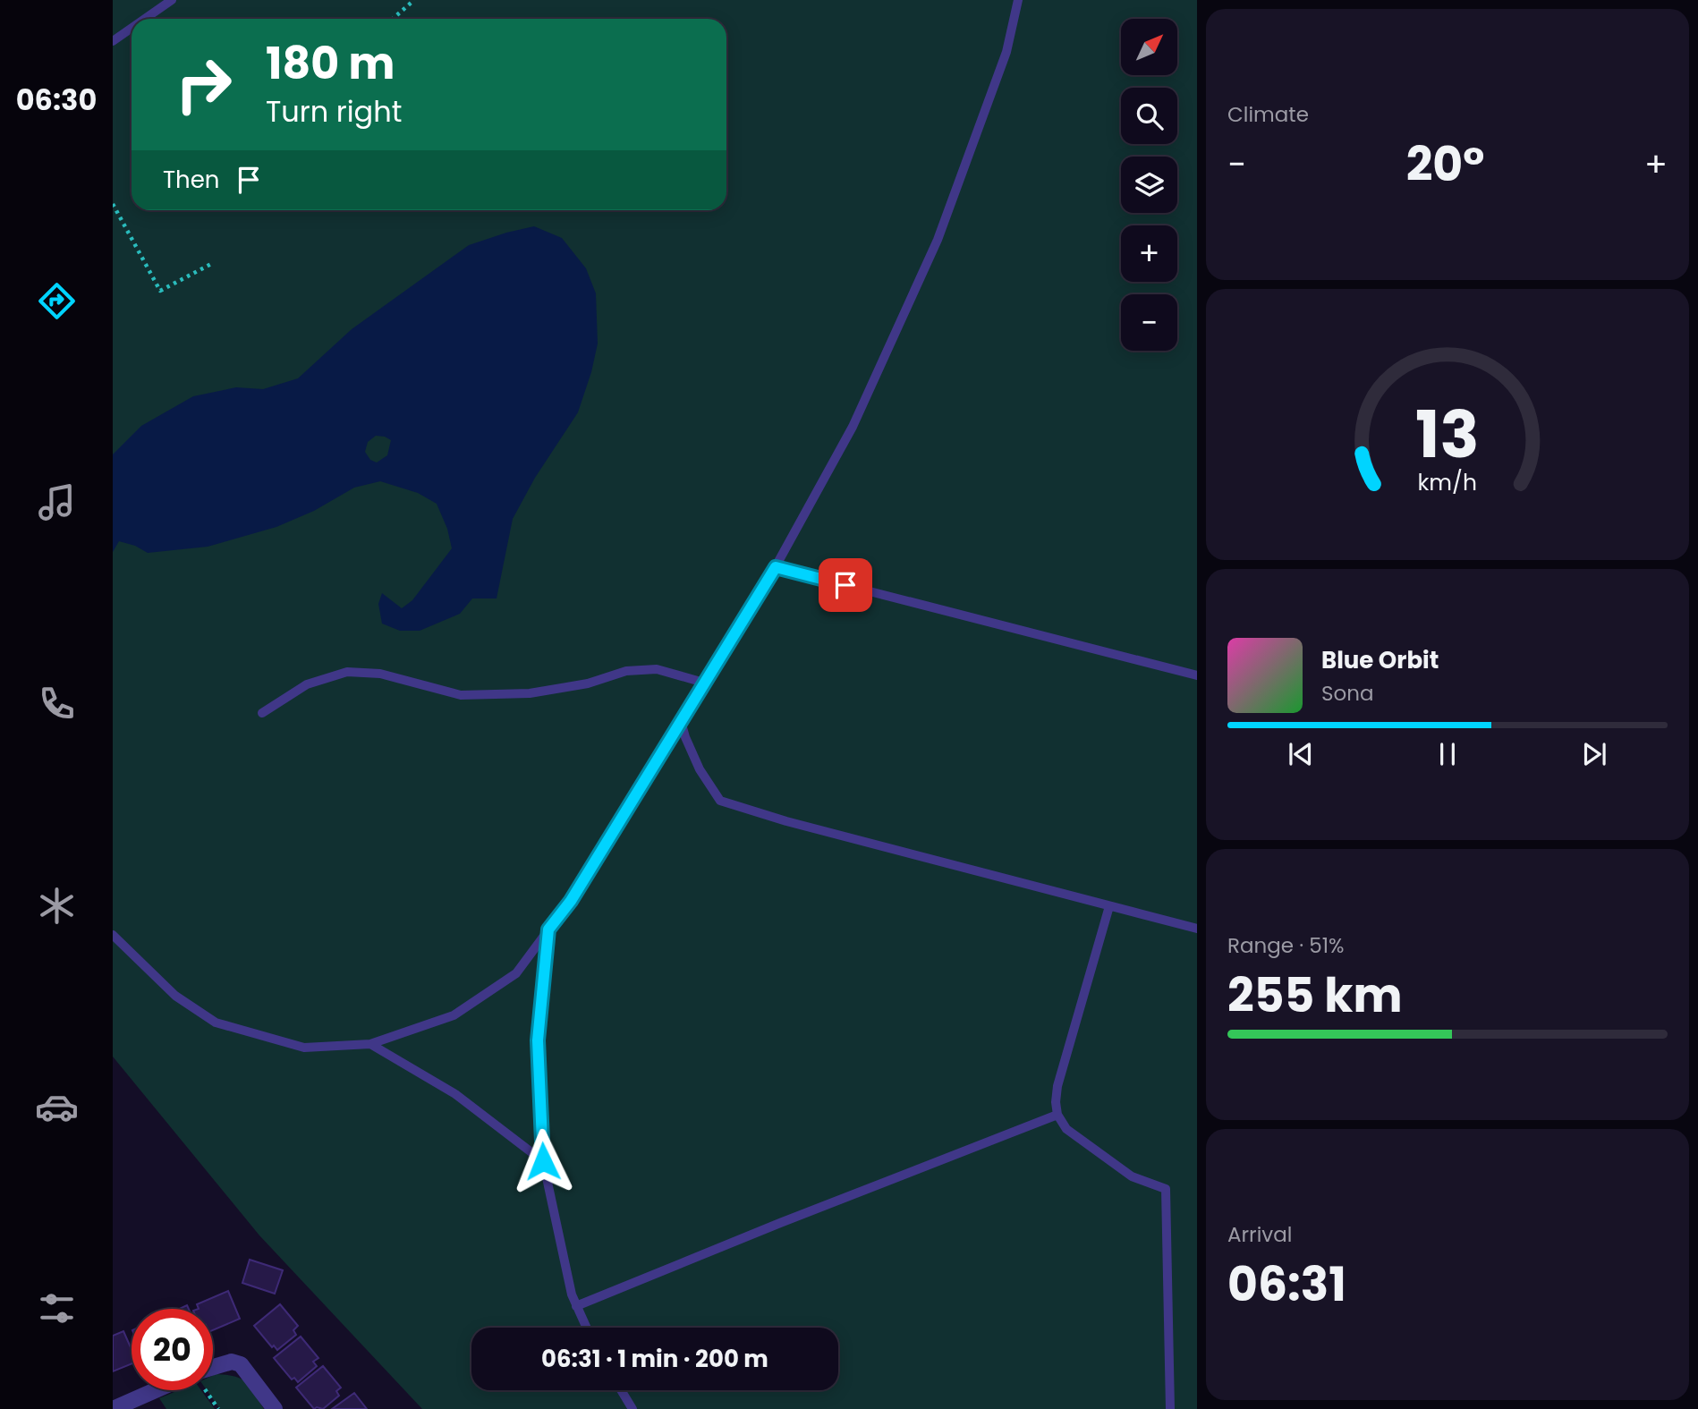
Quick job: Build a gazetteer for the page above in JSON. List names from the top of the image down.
{
  "north": "top right",
  "page": {
    "tabs": "06:30",
    "tile": [
      "Climate",
      ["Range · 51%", "255 km"],
      ["Arrival", "06:31"]
    ],
    "map_buttons": ["+", "−"],
    "turn": ["180 m", "Turn right"],
    "heat": ["−", "20°", "+"],
    "then": "Then",
    "song": ["Blue Orbit", "Sona"],
    "limit": "20",
    "trip": "06:31 · 1 min · 200 m",
    "gauge": ["13", "km/h"]
  }
}
